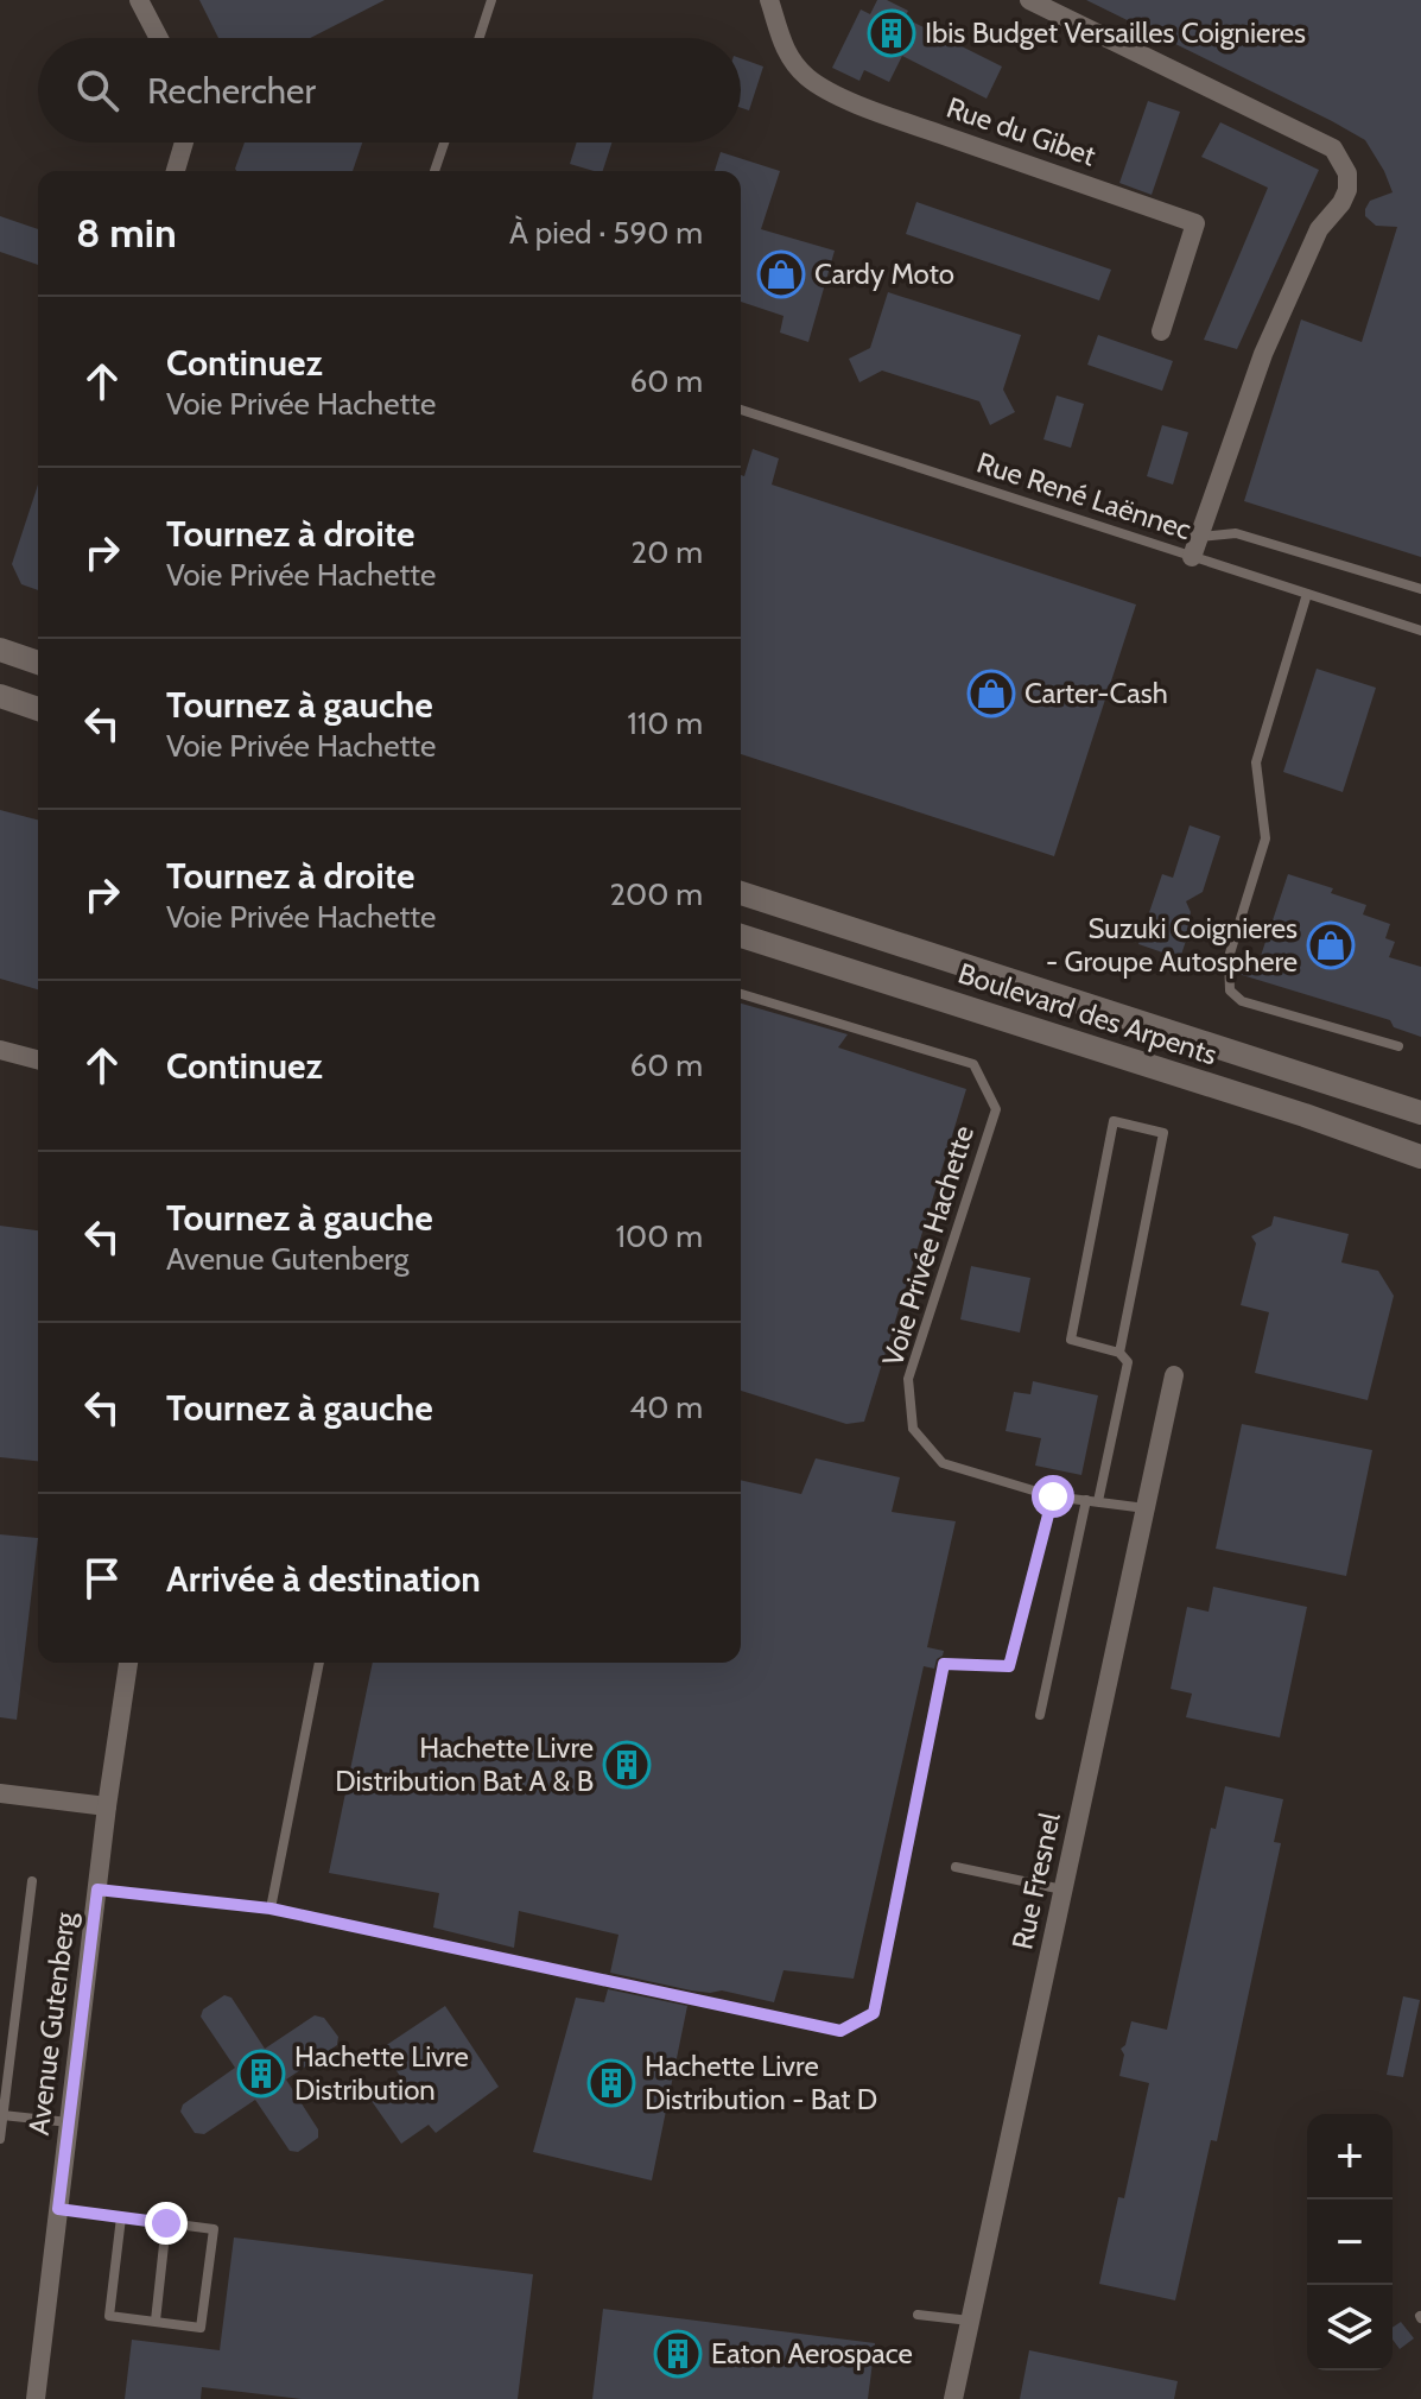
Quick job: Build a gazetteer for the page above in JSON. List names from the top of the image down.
{
  "streets": {
    "street": [
      "Rue du Gibet",
      "Boulevard des Arpents",
      "Rue Fresnel",
      "Avenue Gutenberg"
    ],
    "lane": ["Rue René Laënnec", "Voie Privée Hachette"]
  },
  "crossings": [
    ["Voie Privée Hachette", "Rue Fresnel"]
  ],
  "places": {
    "building": [
      "Ibis Budget Versailles Coignieres",
      "Hachette Livre Distribution Bat A & B",
      "Hachette Livre Distribution",
      "Hachette Livre Distribution - Bat D",
      "Eaton Aerospace"
    ],
    "shop": ["Cardy Moto", "Carter-Cash", "Suzuki Coignieres - Groupe Autosphere"]
  },
  "page": {
    "search": "Rechercher",
    "heading": ["8 min", "À pied · 590 m"],
    "list": [
      ["Continuez", "Voie Privée Hachette", "60 m"],
      ["Tournez à droite", "Voie Privée Hachette", "20 m"],
      ["Tournez à gauche", "Voie Privée Hachette", "110 m"],
      ["Tournez à droite", "Voie Privée Hachette", "200 m"],
      ["Continuez", "60 m"],
      ["Tournez à gauche", "Avenue Gutenberg", "100 m"],
      ["Tournez à gauche", "40 m"],
      "Arrivée à destination"
    ],
    "map_buttons": ["+", "−"]
  }
}
